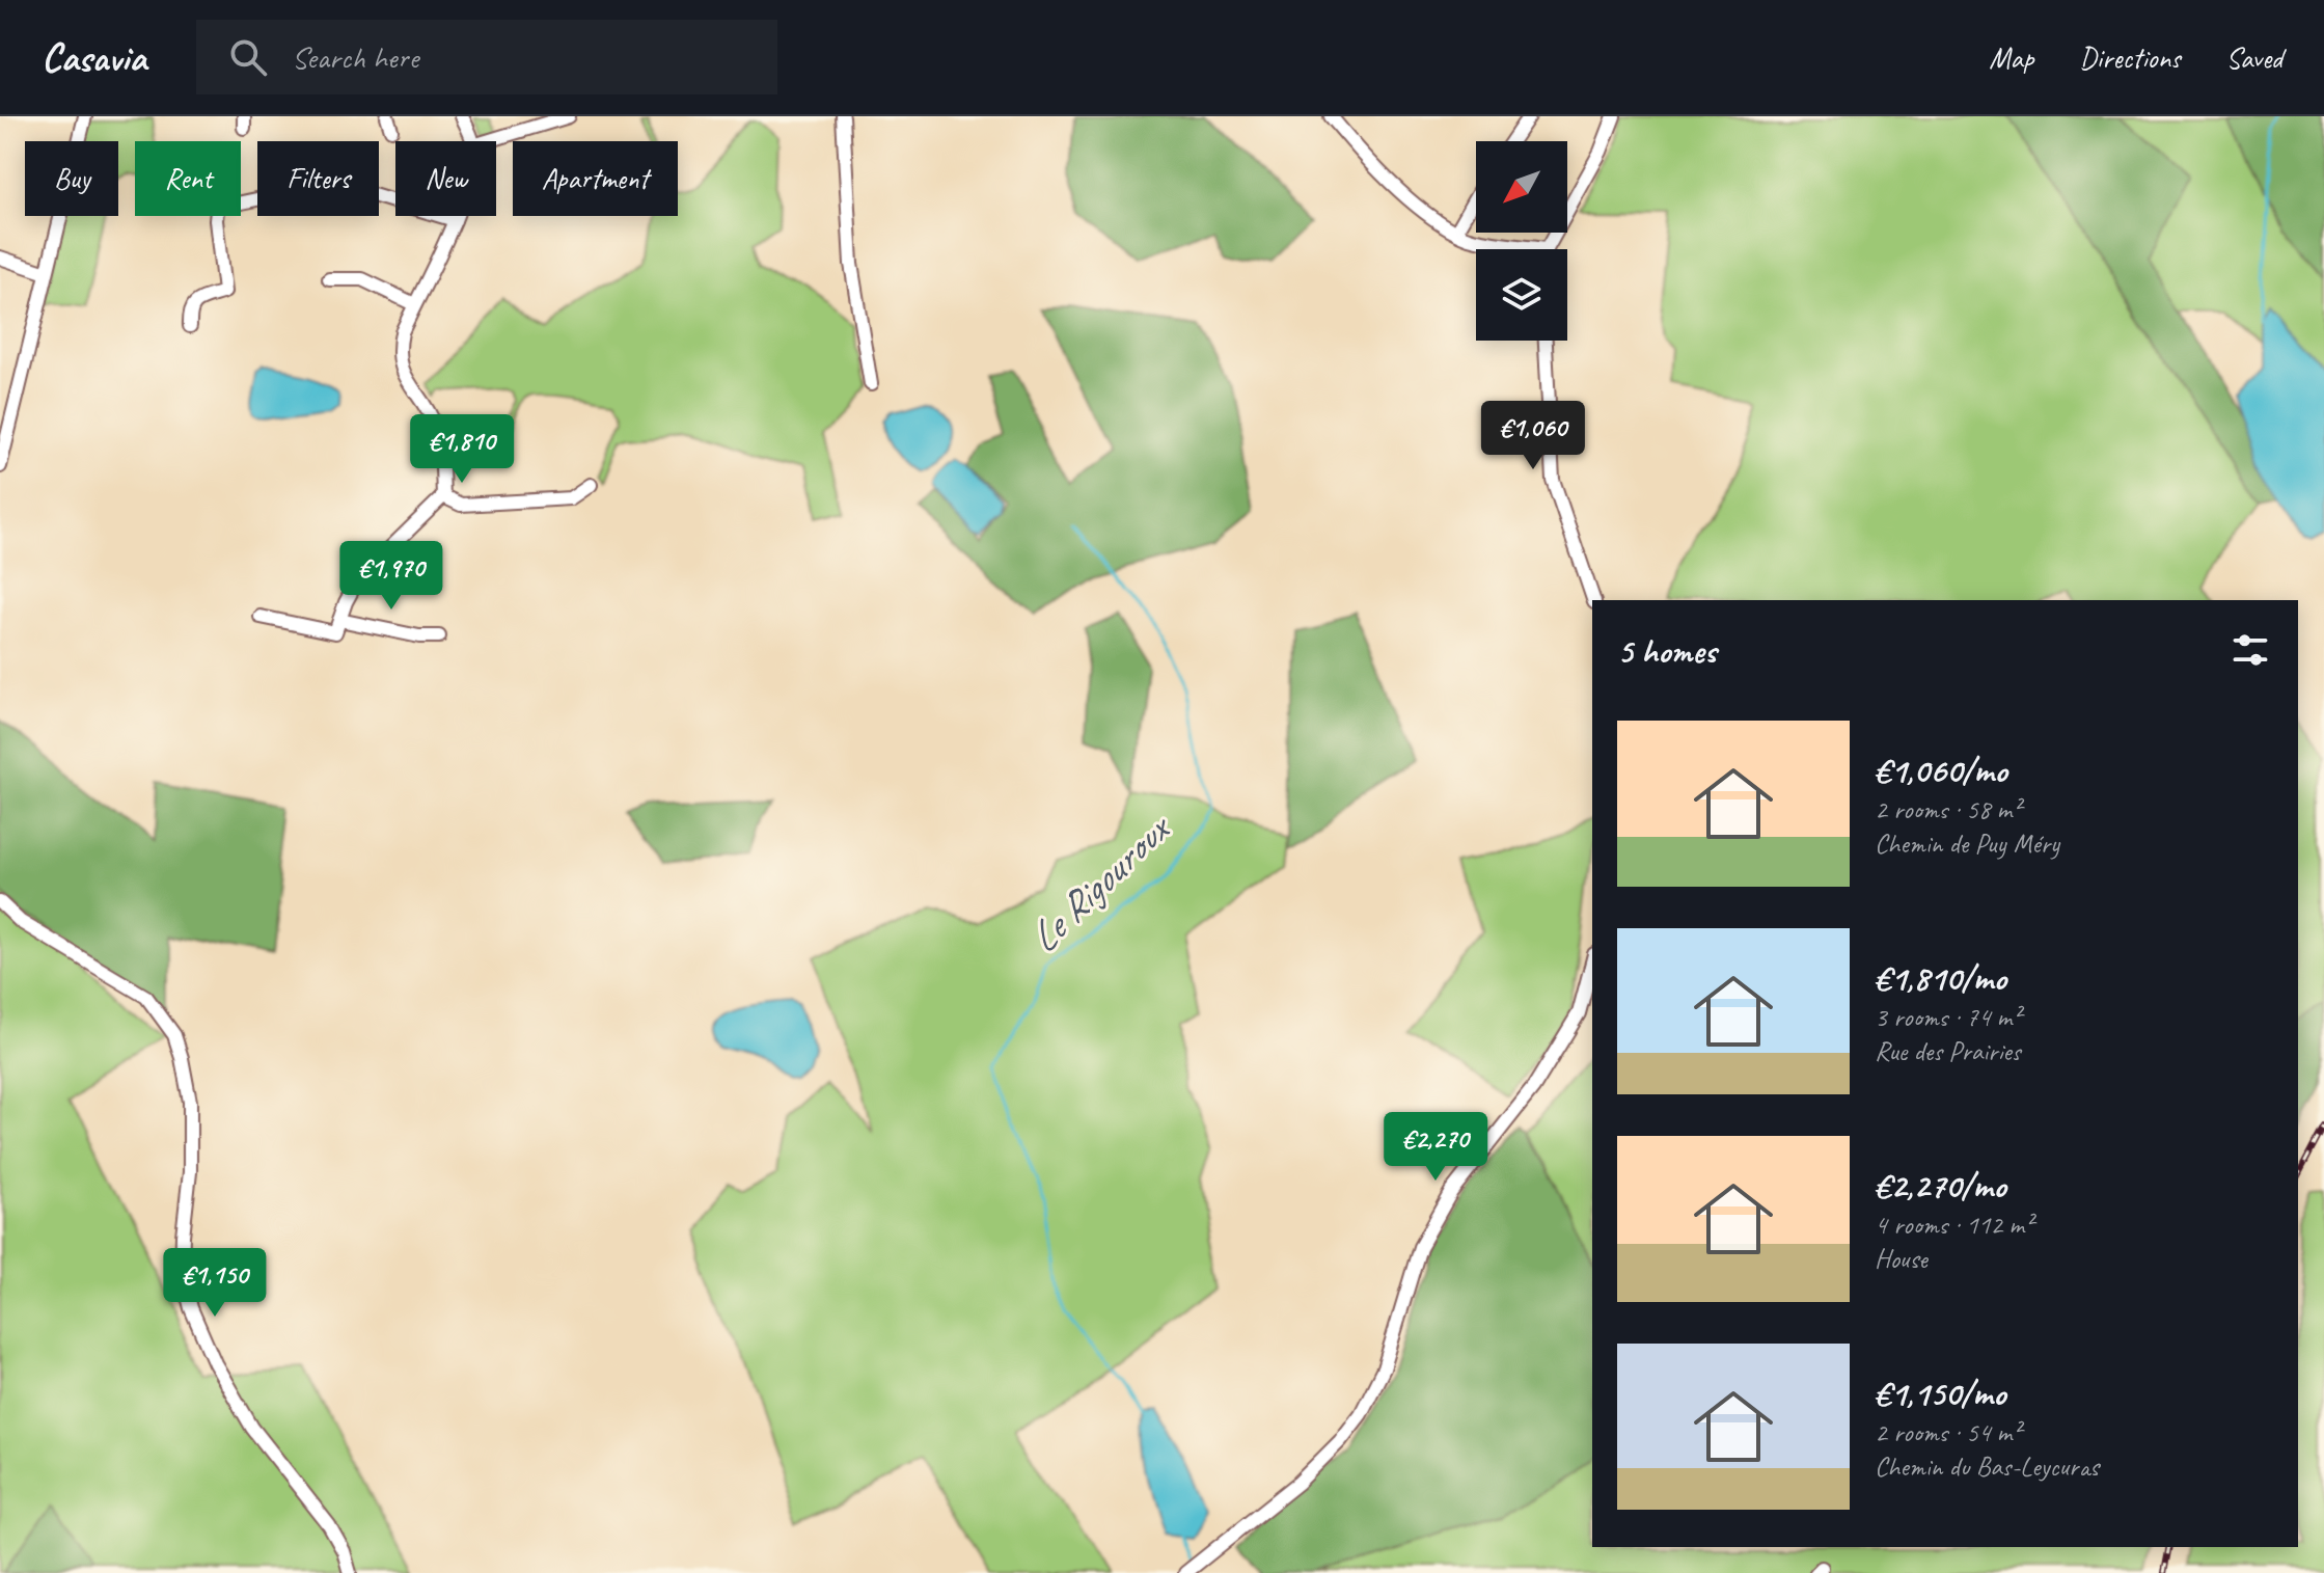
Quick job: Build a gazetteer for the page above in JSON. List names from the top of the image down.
{
  "water": ["Le Rigouroux"],
  "north": "bottom left",
  "page": {
    "header": "Casavia",
    "search": "Search here",
    "nav": ["Map", "Directions", "Saved"],
    "chip": [
      "Buy",
      "Rent",
      "Filters",
      "New",
      "Apartment"
    ],
    "price": [
      "€1,060",
      "€1,810",
      "€1,970",
      "€2,270",
      "€1,150"
    ],
    "heading": "5 homes",
    "list": [
      {
        "name": "€1,060/mo",
        "note": "2 rooms · 58 m² · Chemin de Puy Méry"
      },
      {
        "name": "€1,810/mo",
        "note": "3 rooms · 74 m² · Rue des Prairies"
      },
      {
        "name": "€2,270/mo",
        "note": "4 rooms · 112 m² · House"
      },
      {
        "name": "€1,150/mo",
        "note": "2 rooms · 54 m² · Chemin du Bas-Leycuras"
      }
    ]
  }
}
